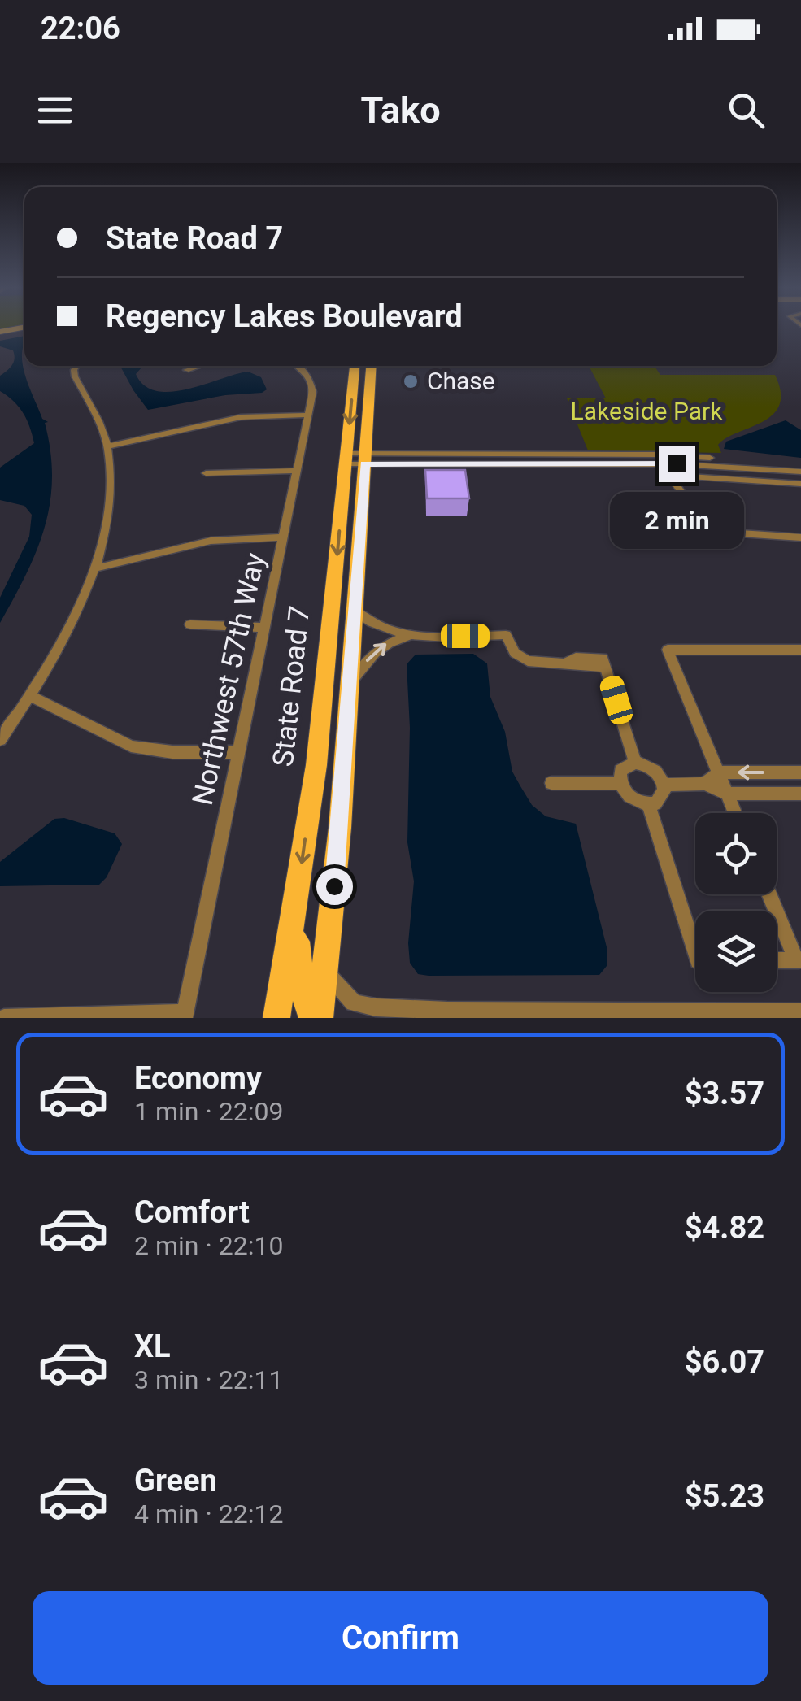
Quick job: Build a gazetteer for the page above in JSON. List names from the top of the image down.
{
  "streets": {
    "main road": ["State Road 7"],
    "street": ["Northwest 57th Way"]
  },
  "parks": ["Lakeside Park"],
  "places": ["Chase"],
  "page": {
    "status": "22:06",
    "header": "Tako",
    "banner": ["State Road 7", "Regency Lakes Boulevard"],
    "bubble": "2 min",
    "list": [
      {
        "name": "Economy",
        "note": "1 min · 22:09",
        "value": "$3.57"
      },
      {
        "name": "Comfort",
        "note": "2 min · 22:10",
        "value": "$4.82"
      },
      {
        "name": "XL",
        "note": "3 min · 22:11",
        "value": "$6.07"
      },
      {
        "name": "Green",
        "note": "4 min · 22:12",
        "value": "$5.23"
      }
    ],
    "buttons": "Confirm"
  }
}
